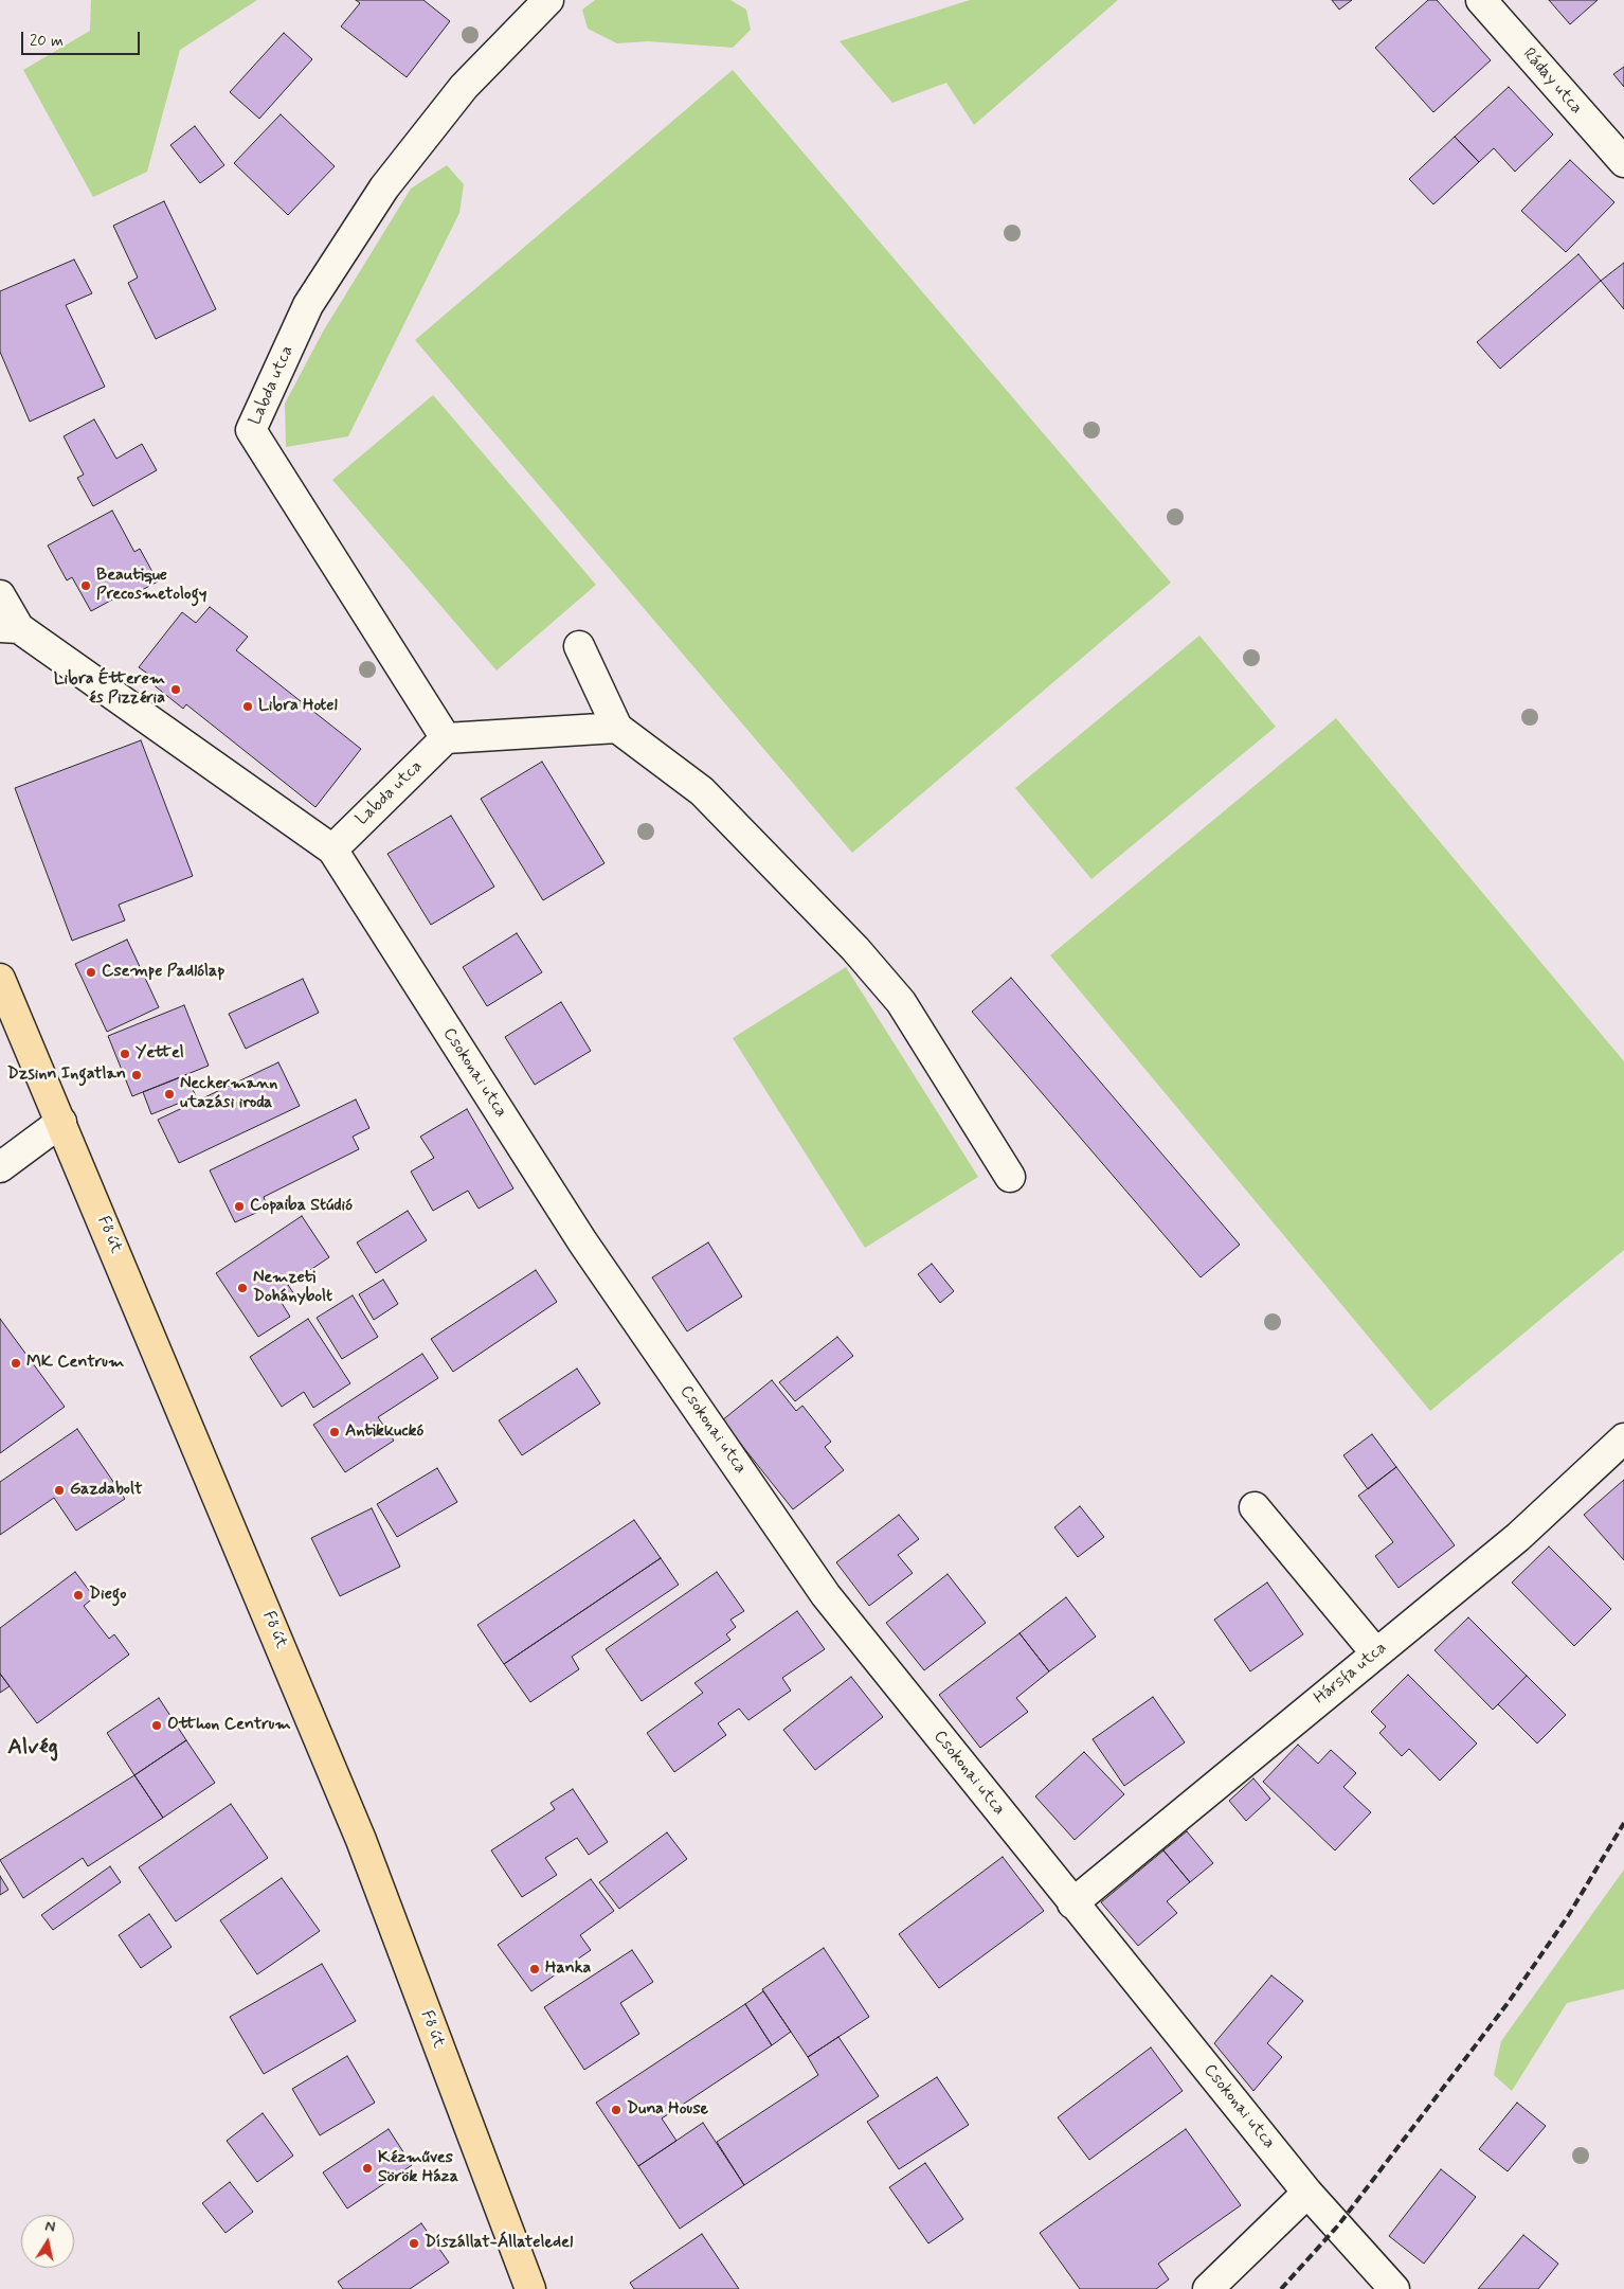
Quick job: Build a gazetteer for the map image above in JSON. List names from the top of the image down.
{
  "streets": {
    "main road": ["Fő út"],
    "street": [
      "Ráday utca",
      "Labda utca",
      "Csokonai utca",
      "Hársfa utca"
    ]
  },
  "crossings": [
    ["Labda utca", "Csokonai utca"],
    ["Csokonai utca", "Hársfa utca"]
  ],
  "districts": ["Alvég"],
  "places": [
    "Beautique Precosmetology",
    "Libra Étterem és Pizzéria",
    "Libra Hotel",
    "Csempe Padlólap",
    "Yettel",
    "Dzsinn Ingatlan",
    "Neckermann utazási iroda",
    "Copaiba Stúdió",
    "Nemzeti Dohánybolt",
    "MK Centrum",
    "Antikkuckó",
    "Gazdabolt",
    "Diego",
    "Otthon Centrum",
    "Hanka",
    "Duna House",
    "Kézműves Sörök Háza",
    "Díszállat-Állateledel"
  ],
  "scale_bar": "20 m",
  "north": "top"
}
